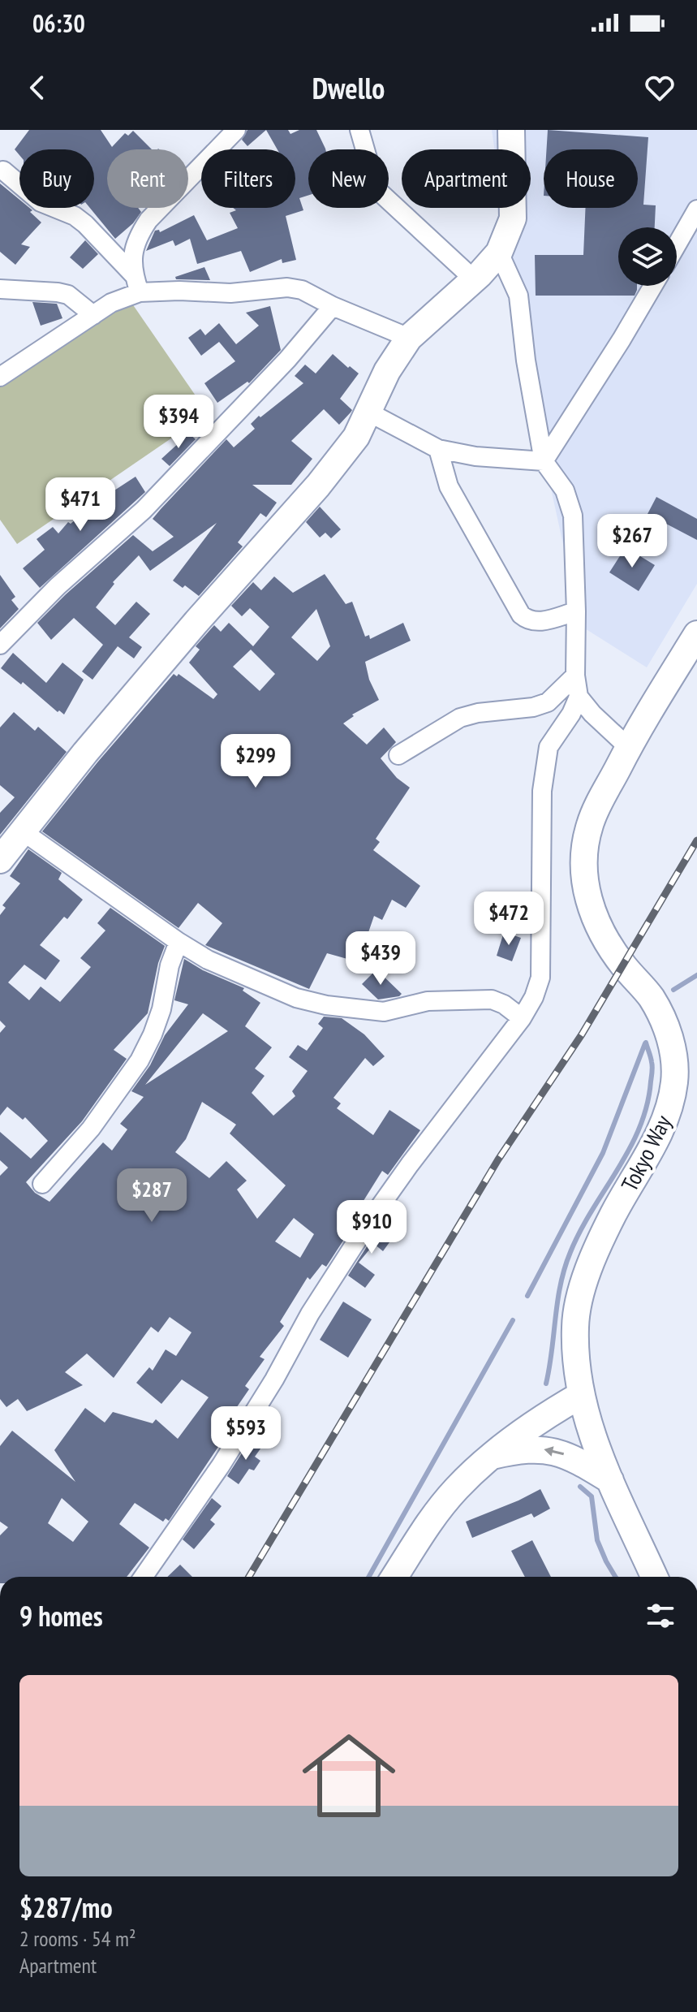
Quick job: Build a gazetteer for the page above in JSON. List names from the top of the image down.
{
  "streets": {
    "street": ["Tokyo Way"]
  },
  "page": {
    "status": "06:30",
    "header": "Dwello",
    "chip": [
      "Buy",
      "Rent",
      "Filters",
      "New",
      "Apartment",
      "House"
    ],
    "price": [
      "$394",
      "$471",
      "$267",
      "$299",
      "$472",
      "$439",
      "$287",
      "$910",
      "$593"
    ],
    "heading": "9 homes",
    "list": [
      {
        "name": "$287/mo",
        "note": "2 rooms · 54 m² · Apartment"
      }
    ]
  }
}
